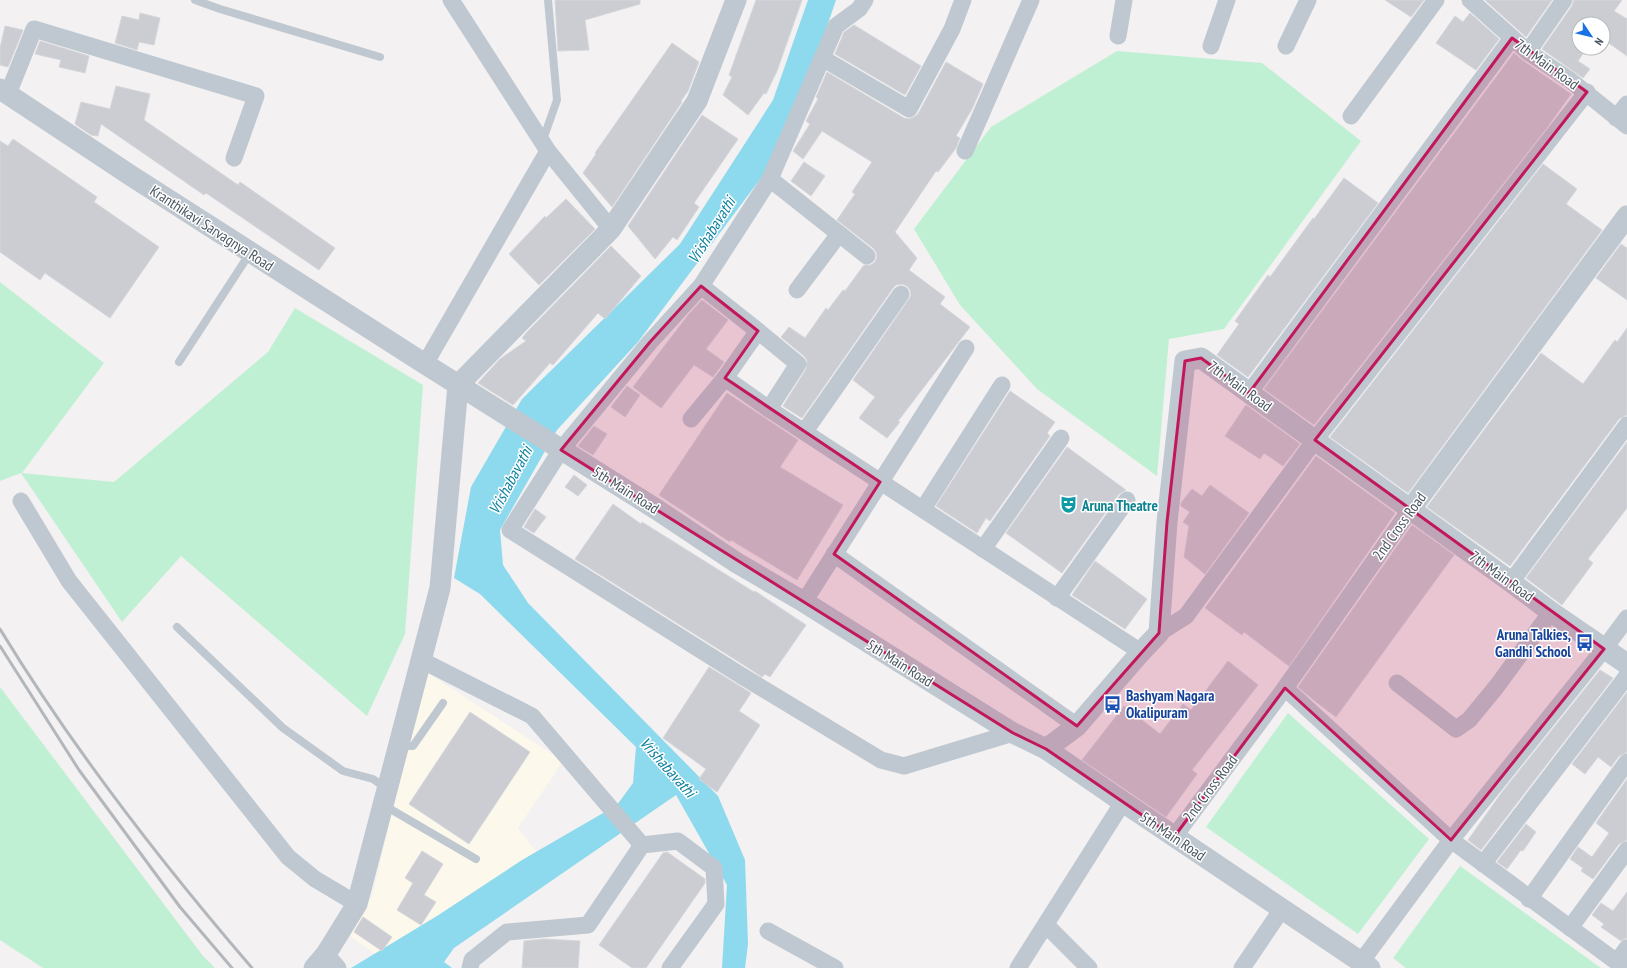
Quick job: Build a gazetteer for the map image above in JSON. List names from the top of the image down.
{
  "streets": {
    "street": [
      "7th Main Road",
      "Kranthikavi Sarvagnya Road",
      "5th Main Road",
      "2nd Cross Road"
    ]
  },
  "crossings": [
    ["7th Main Road", "2nd Cross Road"],
    ["Kranthikavi Sarvagnya Road", "5th Main Road"],
    ["5th Main Road", "2nd Cross Road"]
  ],
  "water": ["Vrishabavathi"],
  "places": {
    "theatre": ["Aruna Theatre"],
    "bus stop": ["Aruna Talkies, Gandhi School", "Bashyam Nagara Okalipuram"]
  },
  "north": "bottom right"
}
